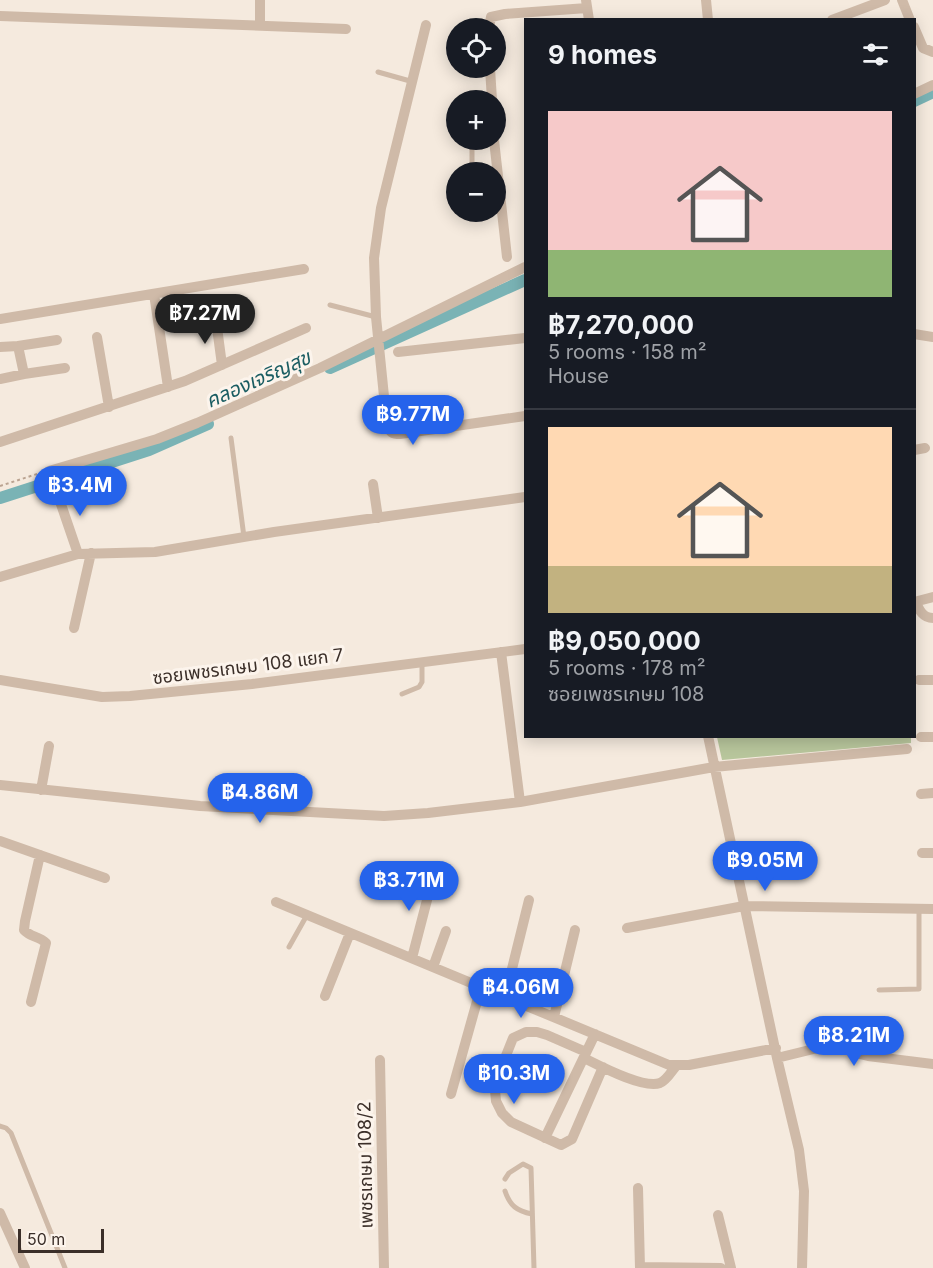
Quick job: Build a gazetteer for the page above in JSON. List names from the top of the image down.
{
  "streets": {
    "street": ["ซอยเพชรเกษม 108 แยก 7", "เพชรเกษม 108/2"]
  },
  "water": ["คลองเจริญสุข"],
  "scale_bar": "50 m",
  "page": {
    "map_buttons": ["+", "−"],
    "heading": "9 homes",
    "list": [
      {
        "name": "฿7,270,000",
        "note": "5 rooms · 158 m² · House"
      },
      {
        "name": "฿9,050,000",
        "note": "5 rooms · 178 m² · ซอยเพชรเกษม 108"
      }
    ],
    "price": [
      "฿7.27M",
      "฿9.77M",
      "฿3.4M",
      "฿4.86M",
      "฿9.05M",
      "฿3.71M",
      "฿4.06M",
      "฿8.21M",
      "฿10.3M"
    ],
    "scale": "50 m"
  }
}
